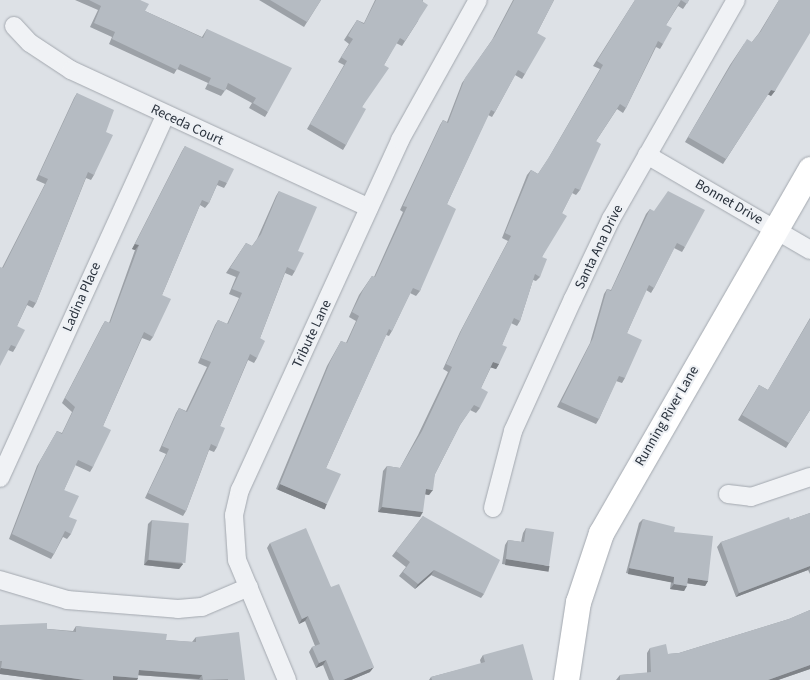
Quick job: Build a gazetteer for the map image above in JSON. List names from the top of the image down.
{
  "streets": {
    "street": [
      "Receda Court",
      "Bonnet Drive",
      "Santa Ana Drive",
      "Ladina Place",
      "Tribute Lane",
      "Running River Lane"
    ]
  },
  "crossings": [
    ["Receda Court", "Ladina Place"],
    ["Receda Court", "Tribute Lane"],
    ["Bonnet Drive", "Santa Ana Drive"],
    ["Bonnet Drive", "Running River Lane"]
  ]
}
